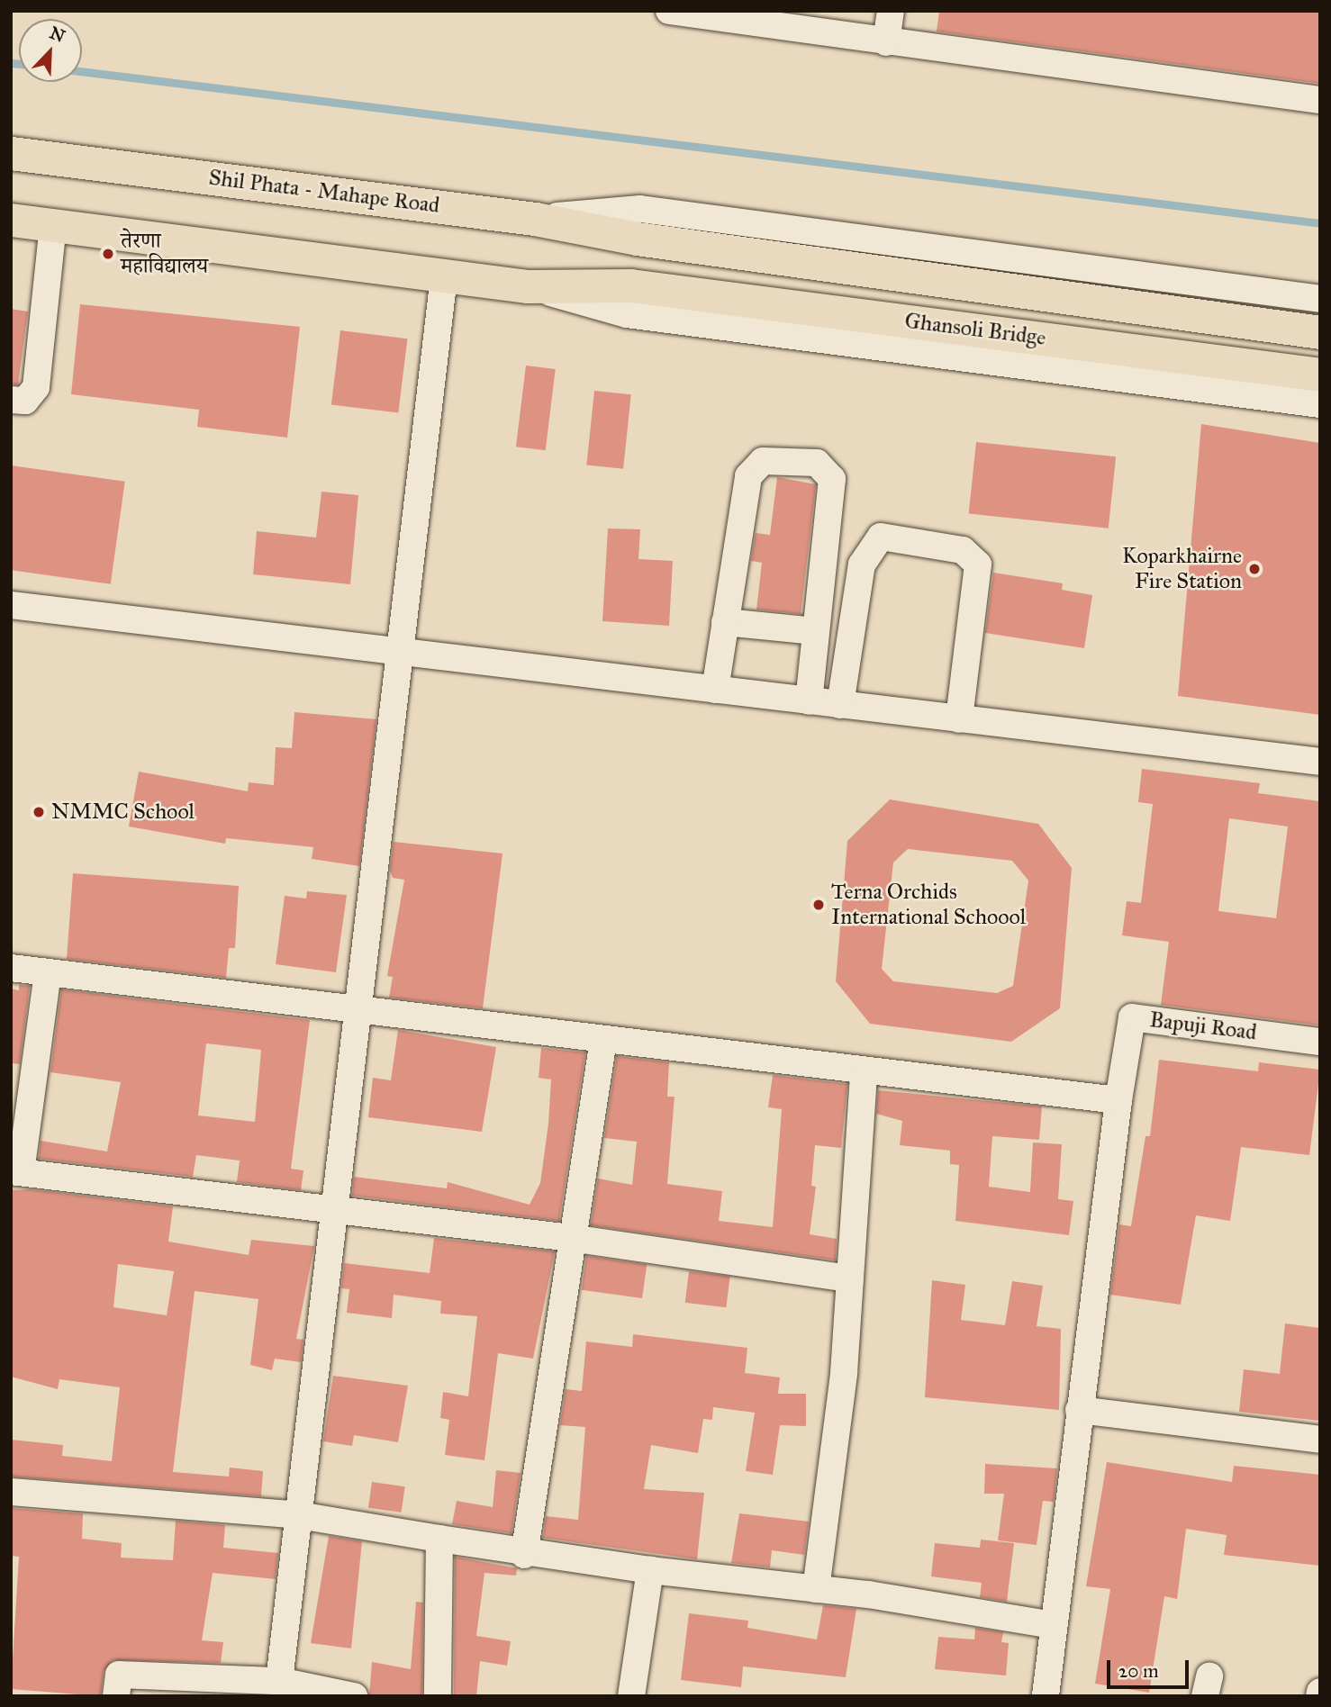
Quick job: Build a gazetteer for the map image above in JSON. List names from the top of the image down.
{
  "streets": {
    "main road": ["Shil Phata - Mahape Road", "Ghansoli Bridge"],
    "street": ["Bapuji Road"]
  },
  "crossings": [
    ["Shil Phata - Mahape Road", "Ghansoli Bridge"]
  ],
  "places": [
    "तेरणा महाविद्यालय",
    "Koparkhairne Fire Station",
    "NMMC School",
    "Terna Orchids International Schoool"
  ],
  "scale_bar": "20 m",
  "north": "top right"
}
